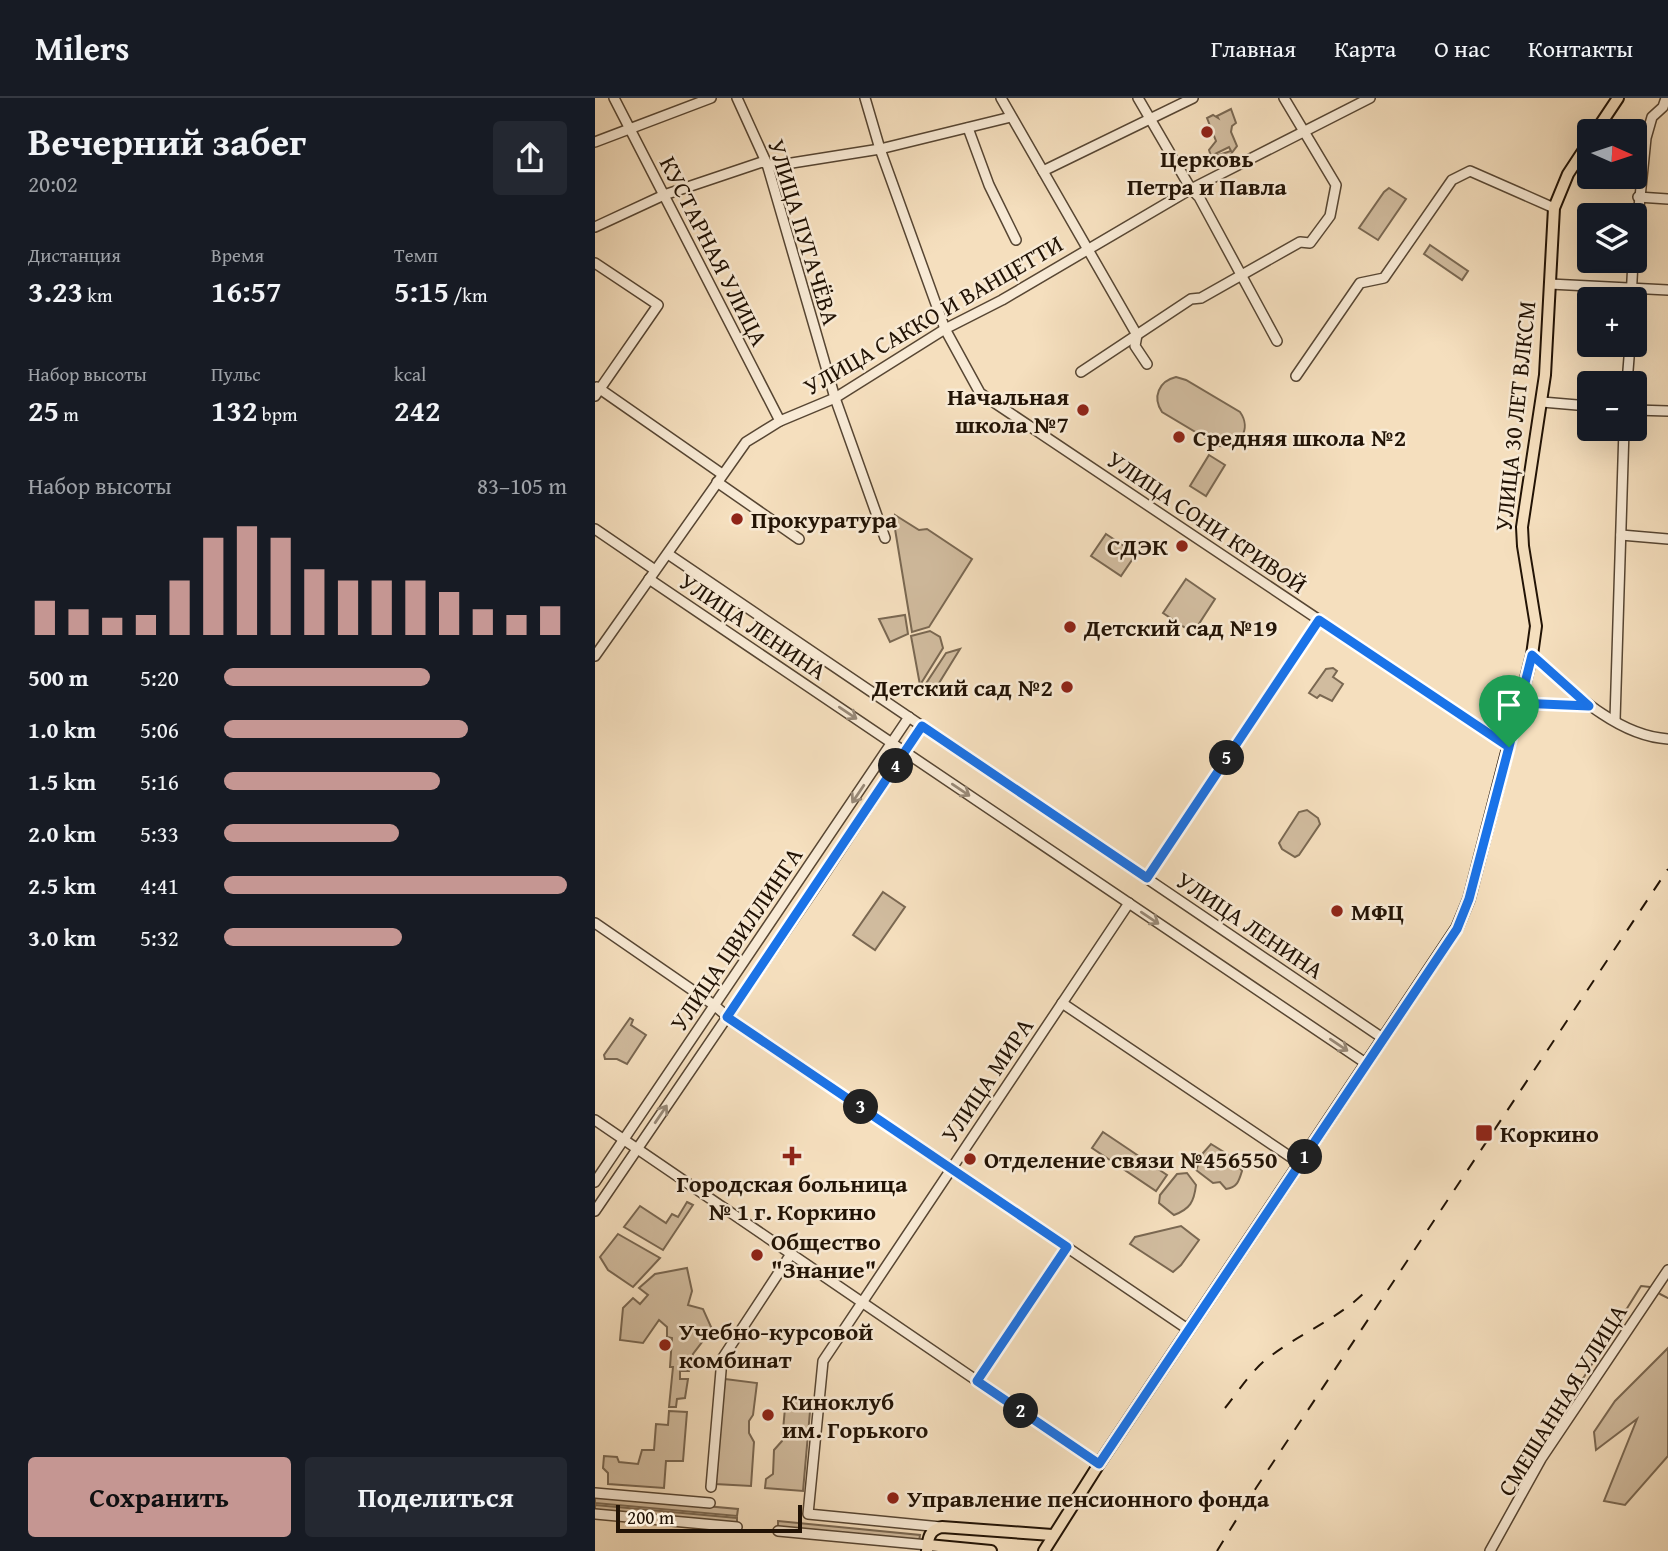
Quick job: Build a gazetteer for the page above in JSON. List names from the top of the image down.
{
  "streets": {
    "main road": ["УЛИЦА 30 ЛЕТ ВЛКСМ"],
    "street": [
      "УЛИЦА ПУГАЧЁВА",
      "КУСТАРНАЯ УЛИЦА",
      "УЛИЦА САККО И ВАНЦЕТТИ",
      "УЛИЦА СОНИ КРИВОЙ",
      "УЛИЦА ЛЕНИНА",
      "УЛИЦА ЦВИЛЛИНГА",
      "УЛИЦА МИРА",
      "СМЕШАННАЯ УЛИЦА"
    ]
  },
  "crossings": [
    ["УЛИЦА ПУГАЧЁВА", "УЛИЦА САККО И ВАНЦЕТТИ"],
    ["КУСТАРНАЯ УЛИЦА", "УЛИЦА САККО И ВАНЦЕТТИ"],
    ["УЛИЦА САККО И ВАНЦЕТТИ", "УЛИЦА СОНИ КРИВОЙ"],
    ["УЛИЦА САККО И ВАНЦЕТТИ", "УЛИЦА ЛЕНИНА"],
    ["УЛИЦА 30 ЛЕТ ВЛКСМ", "УЛИЦА СОНИ КРИВОЙ"],
    ["УЛИЦА 30 ЛЕТ ВЛКСМ", "УЛИЦА ЛЕНИНА"],
    ["УЛИЦА ЛЕНИНА", "УЛИЦА ЦВИЛЛИНГА"],
    ["УЛИЦА ЛЕНИНА", "УЛИЦА МИРА"]
  ],
  "places": {
    "other": [
      "Церковь Петра и Павла",
      "Начальная школа №7",
      "Средняя школа №2",
      "Прокуратура",
      "СДЭК",
      "Детский сад №19",
      "Детский сад №2",
      "МФЦ",
      "Отделение связи №456550",
      "Общество \"Знание\"",
      "Учебно-курсовой комбинат",
      "Киноклуб им. Горького",
      "Управление пенсионного фонда"
    ],
    "transit": ["Коркино"],
    "health": ["Городская больница № 1 г. Коркино"]
  },
  "scale_bar": "200 m",
  "north": "right",
  "page": {
    "header": "Milers",
    "nav": [
      "Главная",
      "Карта",
      "О нас",
      "Контакты"
    ],
    "heading": ["Вечерний забег", "20:02"],
    "map_buttons": ["+", "−"],
    "stats": [
      ["Дистанция", "3.23 km"],
      ["Время", "16:57"],
      ["Темп", "5:15 /km"],
      ["Набор высоты", "25 m"],
      ["Пульс", "132 bpm"],
      ["kcal", "242"]
    ],
    "chart": ["Набор высоты", "83–105 m"],
    "list": [
      {
        "name": "500 m",
        "note": "5:20"
      },
      {
        "name": "1.0 km",
        "note": "5:06"
      },
      {
        "name": "1.5 km",
        "note": "5:16"
      },
      {
        "name": "2.0 km",
        "note": "5:33"
      },
      {
        "name": "2.5 km",
        "note": "4:41"
      },
      {
        "name": "3.0 km",
        "note": "5:32"
      }
    ],
    "pins": [
      "5",
      "4",
      "3",
      "1",
      "2"
    ],
    "buttons": ["Сохранить", "Поделиться"],
    "scale": "200 m"
  }
}
